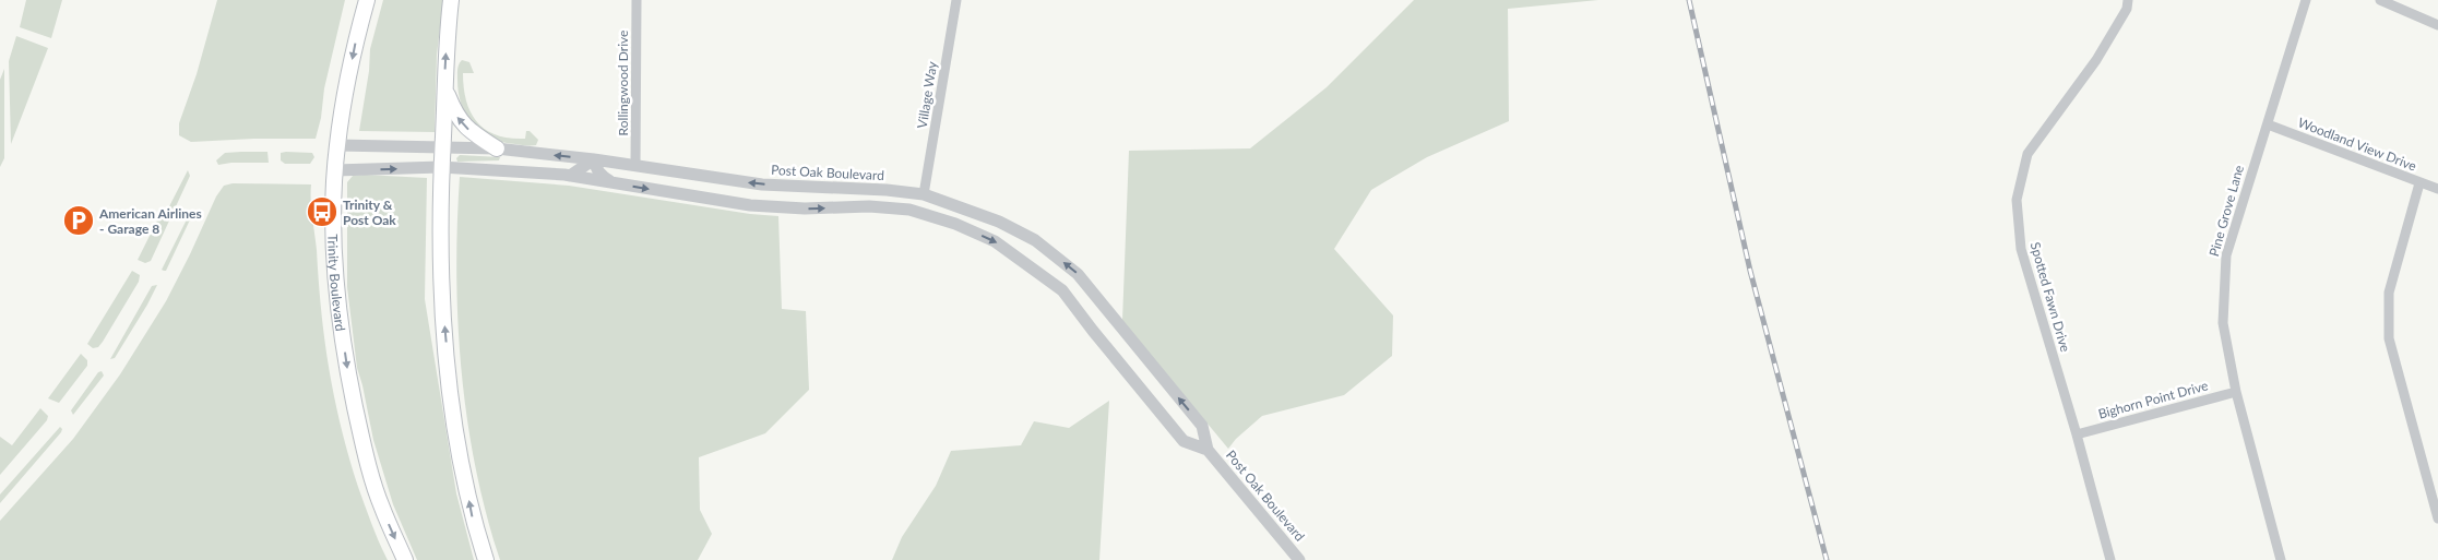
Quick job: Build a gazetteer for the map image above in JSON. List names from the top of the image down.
{
  "streets": {
    "main road": ["Trinity Boulevard"],
    "street": [
      "Rollingwood Drive",
      "Village Way",
      "Woodland View Drive",
      "Post Oak Boulevard",
      "Pine Grove Lane",
      "Spotted Fawn Drive",
      "Bighorn Point Drive"
    ]
  },
  "crossings": [
    ["Rollingwood Drive", "Post Oak Boulevard"],
    ["Village Way", "Post Oak Boulevard"],
    ["Woodland View Drive", "Pine Grove Lane"],
    ["Post Oak Boulevard", "Trinity Boulevard"],
    ["Pine Grove Lane", "Bighorn Point Drive"],
    ["Spotted Fawn Drive", "Bighorn Point Drive"]
  ],
  "places": {
    "bus stop": ["Trinity & Post Oak"],
    "parking": ["American Airlines - Garage 8"]
  }
}
